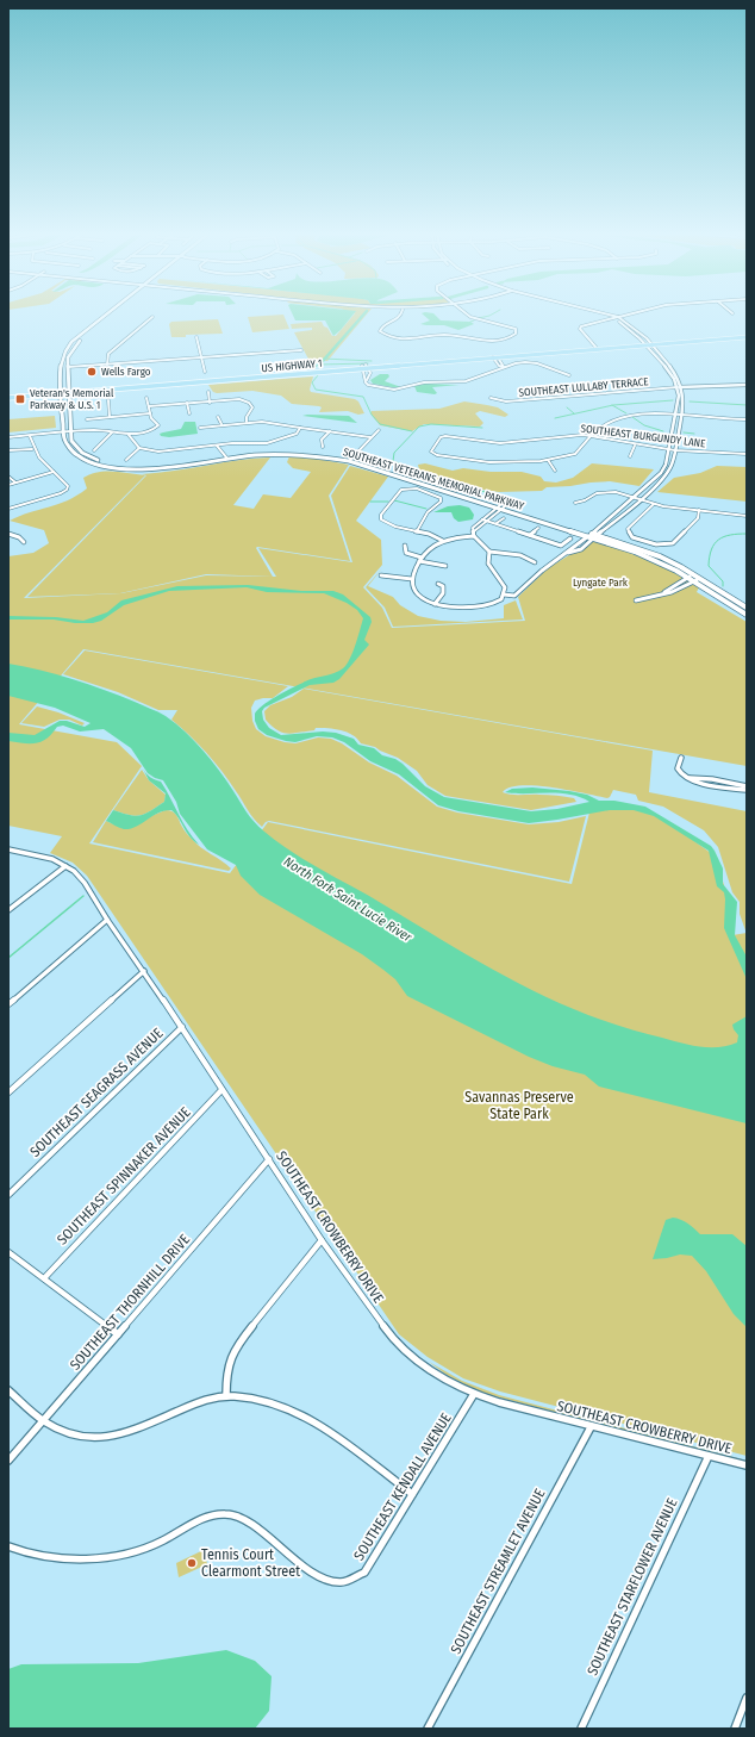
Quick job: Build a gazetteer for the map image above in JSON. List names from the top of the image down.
{
  "streets": {
    "main road": ["US HIGHWAY 1", "SOUTHEAST VETERANS MEMORIAL PARKWAY"],
    "street": [
      "SOUTHEAST LULLABY TERRACE",
      "SOUTHEAST BURGUNDY LANE",
      "SOUTHEAST SEAGRASS AVENUE",
      "SOUTHEAST SPINNAKER AVENUE",
      "SOUTHEAST CROWBERRY DRIVE",
      "SOUTHEAST THORNHILL DRIVE",
      "SOUTHEAST KENDALL AVENUE",
      "SOUTHEAST STREAMLET AVENUE",
      "SOUTHEAST STARFLOWER AVENUE"
    ]
  },
  "crossings": [
    ["US HIGHWAY 1", "SOUTHEAST VETERANS MEMORIAL PARKWAY"],
    ["SOUTHEAST SEAGRASS AVENUE", "SOUTHEAST CROWBERRY DRIVE"],
    ["SOUTHEAST SPINNAKER AVENUE", "SOUTHEAST CROWBERRY DRIVE"],
    ["SOUTHEAST CROWBERRY DRIVE", "SOUTHEAST THORNHILL DRIVE"],
    ["SOUTHEAST CROWBERRY DRIVE", "SOUTHEAST KENDALL AVENUE"],
    ["SOUTHEAST CROWBERRY DRIVE", "SOUTHEAST STREAMLET AVENUE"],
    ["SOUTHEAST CROWBERRY DRIVE", "SOUTHEAST STARFLOWER AVENUE"]
  ],
  "water": ["North Fork Saint Lucie River"],
  "parks": ["Lyngate Park", "Savannas Preserve State Park"],
  "places": {
    "other": ["Wells Fargo", "Tennis Court Clearmont Street"],
    "transit": ["Veteran's Memorial Parkway & U.S. 1"]
  }
}
